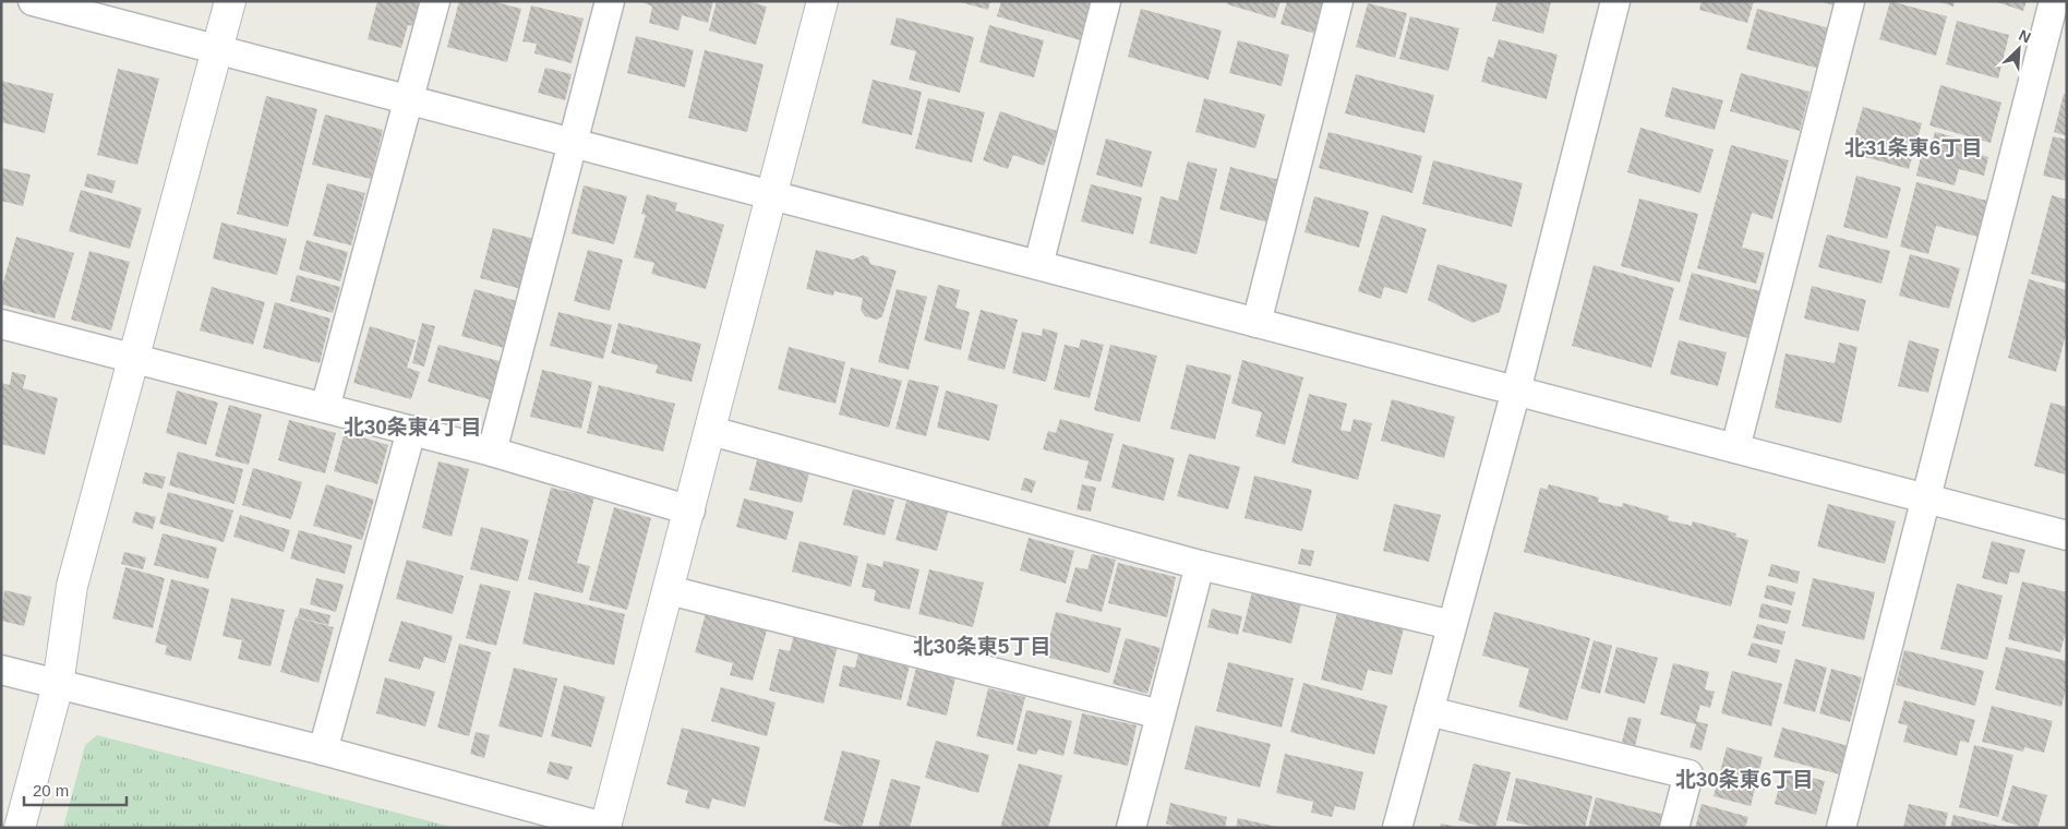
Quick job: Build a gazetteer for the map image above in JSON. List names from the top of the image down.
{
  "districts": [
    "北31条東6丁目",
    "北30条東4丁目",
    "北30条東5丁目",
    "北30条東6丁目"
  ],
  "scale_bar": "20 m",
  "north": "top right"
}
